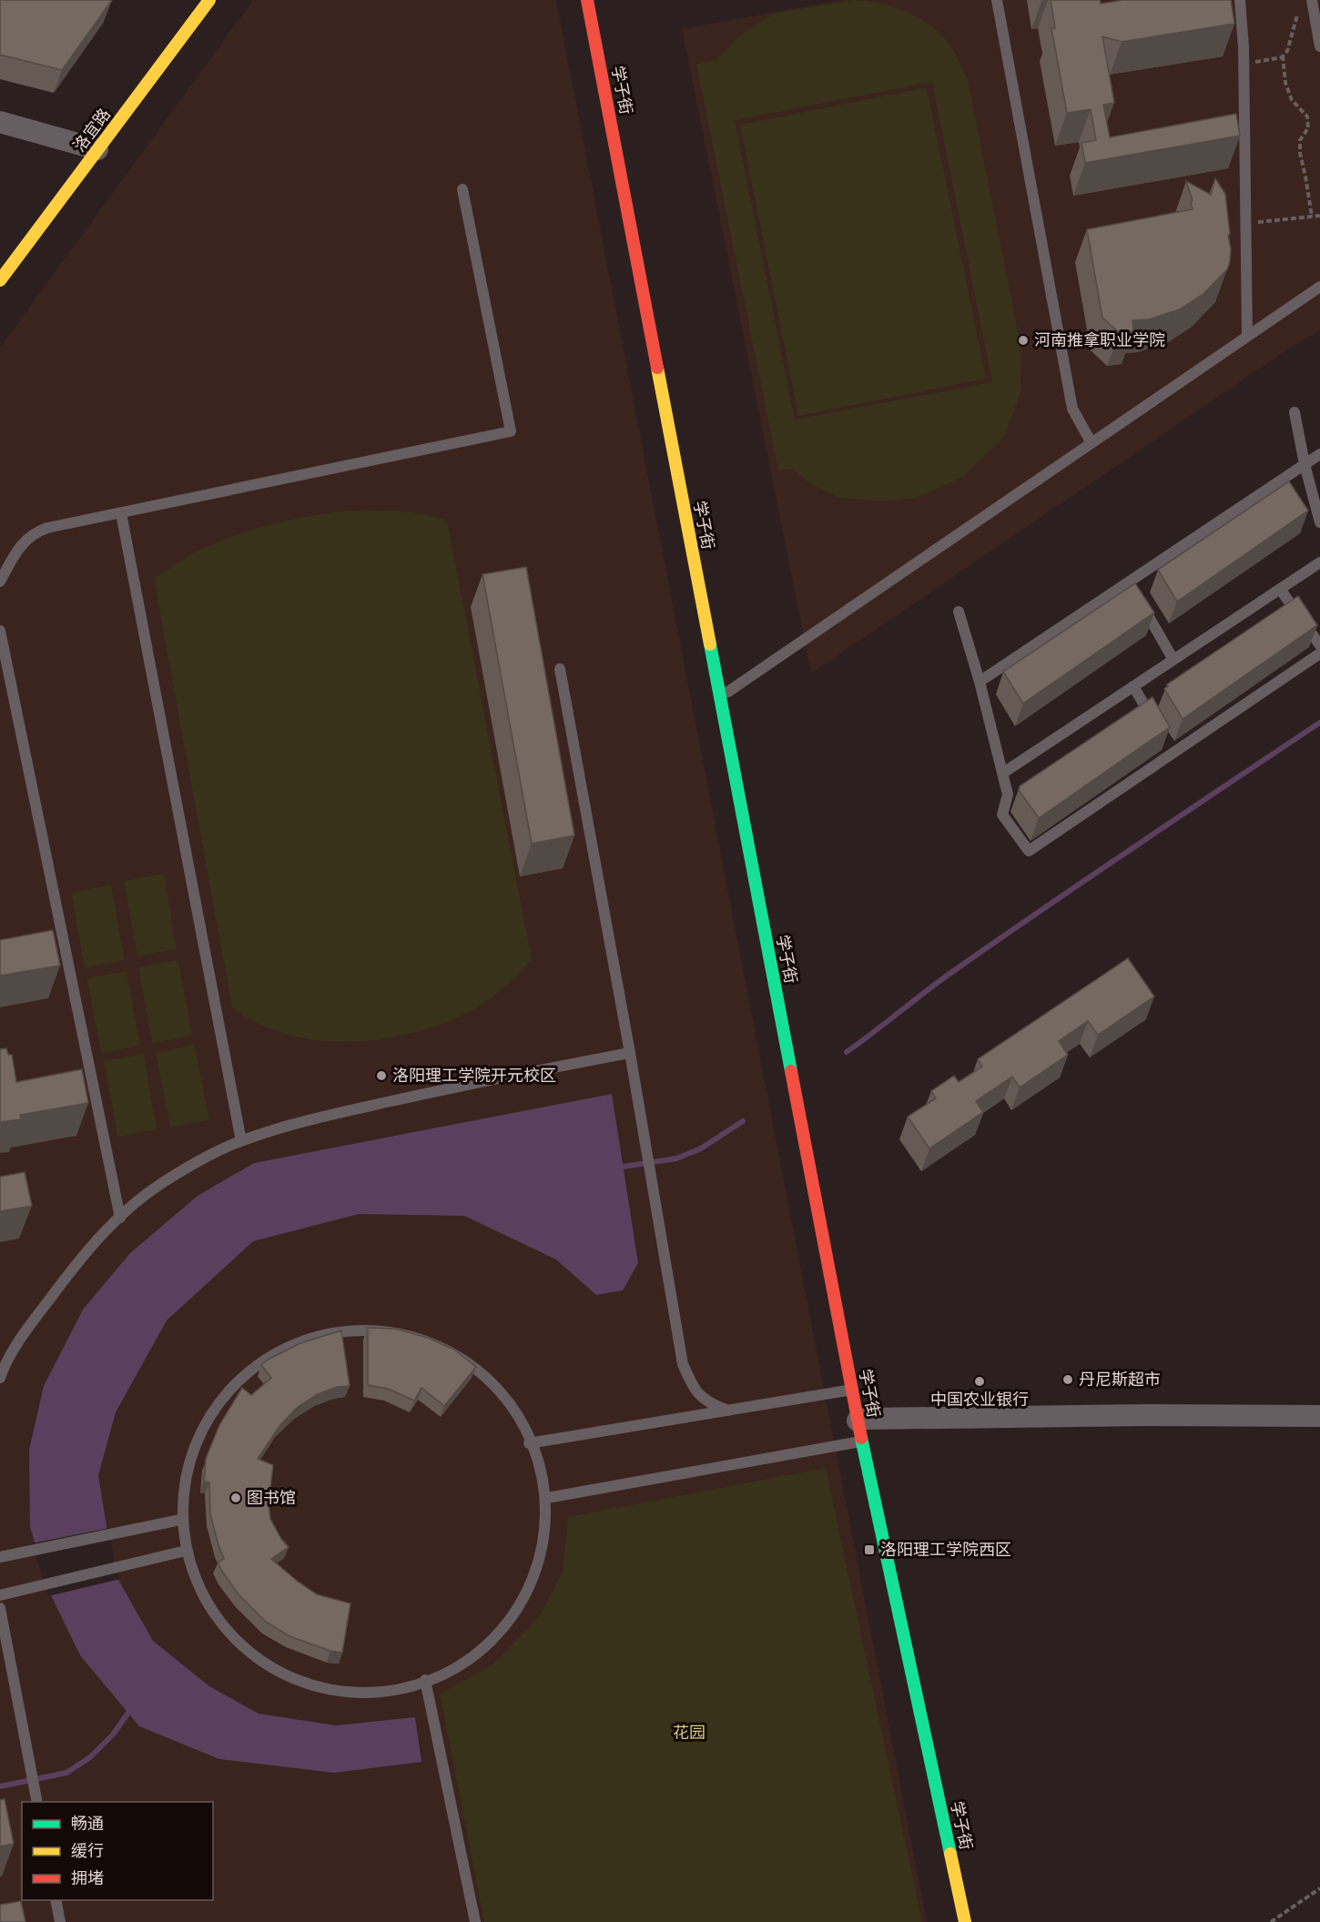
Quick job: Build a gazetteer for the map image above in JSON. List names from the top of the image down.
{
  "streets": {
    "street": ["学子街", "洛宜路"]
  },
  "parks": ["花园"],
  "places": {
    "other": [
      "河南推拿职业学院",
      "洛阳理工学院开元校区",
      "丹尼斯超市",
      "中国农业银行",
      "图书馆"
    ],
    "transit": ["洛阳理工学院西区"]
  },
  "legend": ["畅通", "缓行", "拥堵"]
}
